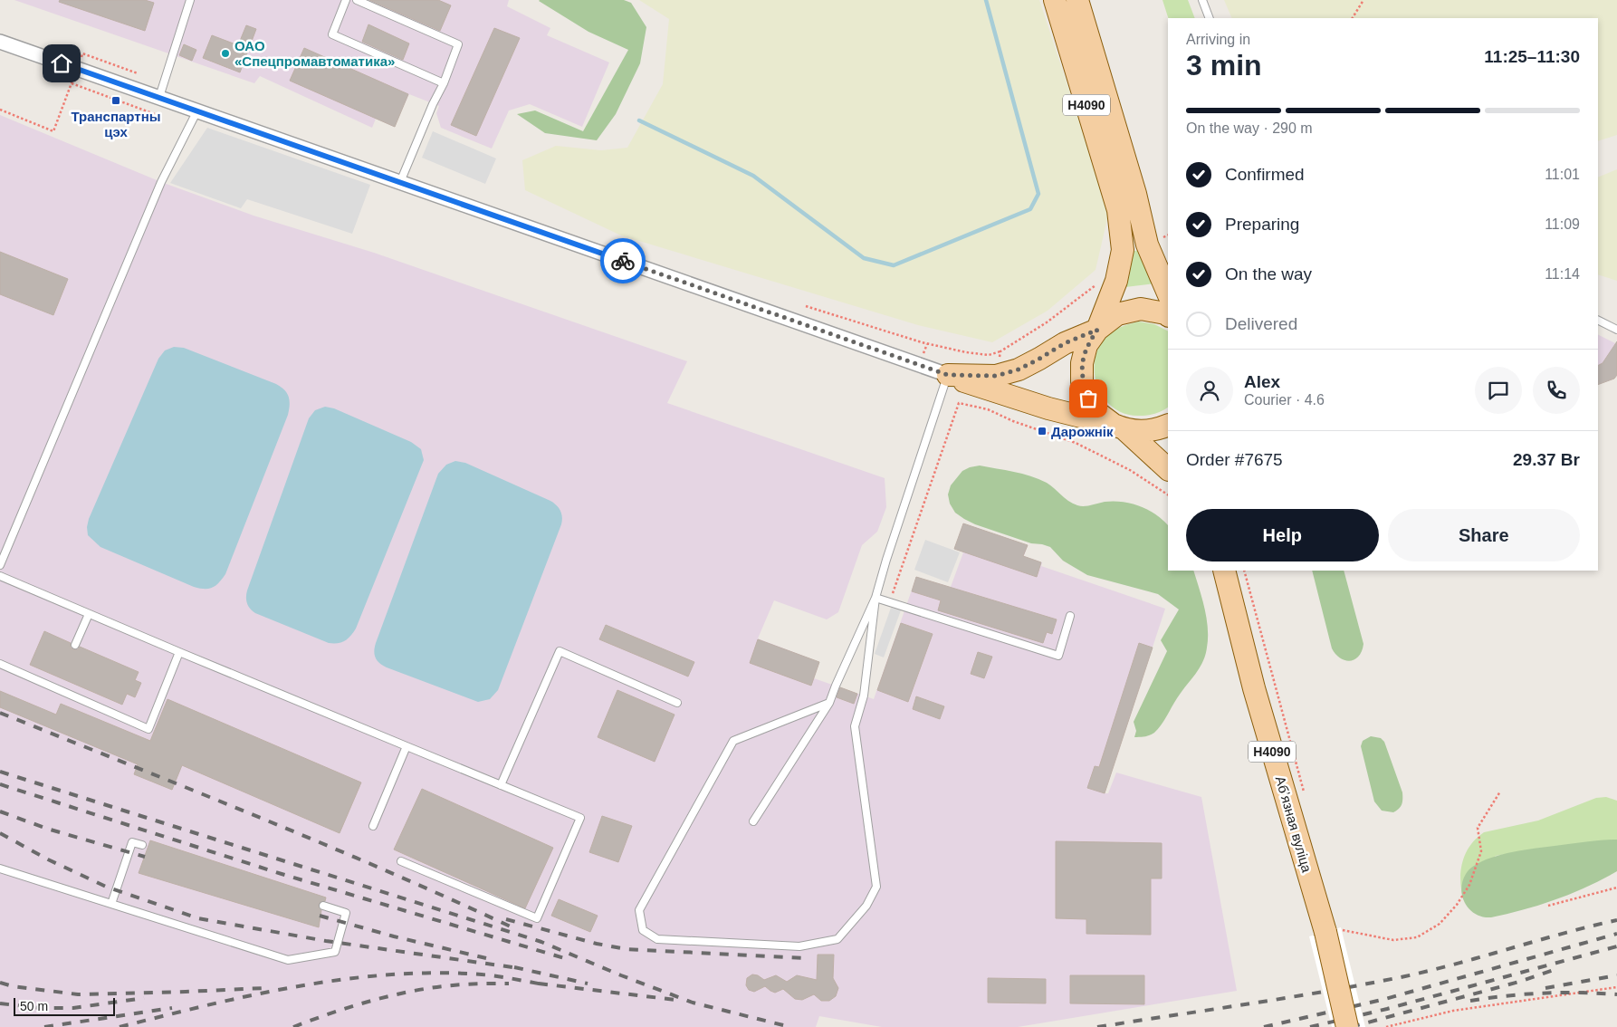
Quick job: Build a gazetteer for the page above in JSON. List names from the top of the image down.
{
  "streets": {
    "main road": ["Н4090", "Абʼязная вуліца"]
  },
  "places": {
    "other": ["ОАО «Спецпромавтоматика»"],
    "transit": ["Транспартны цэх", "Дарожнік"]
  },
  "scale_bar": "50 m",
  "page": {
    "heading": ["3 min", "Arriving in", "11:25–11:30"],
    "panel": [
      "Alex",
      "Courier · 4.6",
      "Order #7675",
      "29.37 Br"
    ],
    "bar": "On the way · 290 m",
    "list": [
      ["Confirmed", "11:01"],
      ["Preparing", "11:09"],
      ["On the way", "11:14"],
      "Delivered"
    ],
    "buttons": ["Help", "Share"],
    "scale": "50 m"
  }
}
